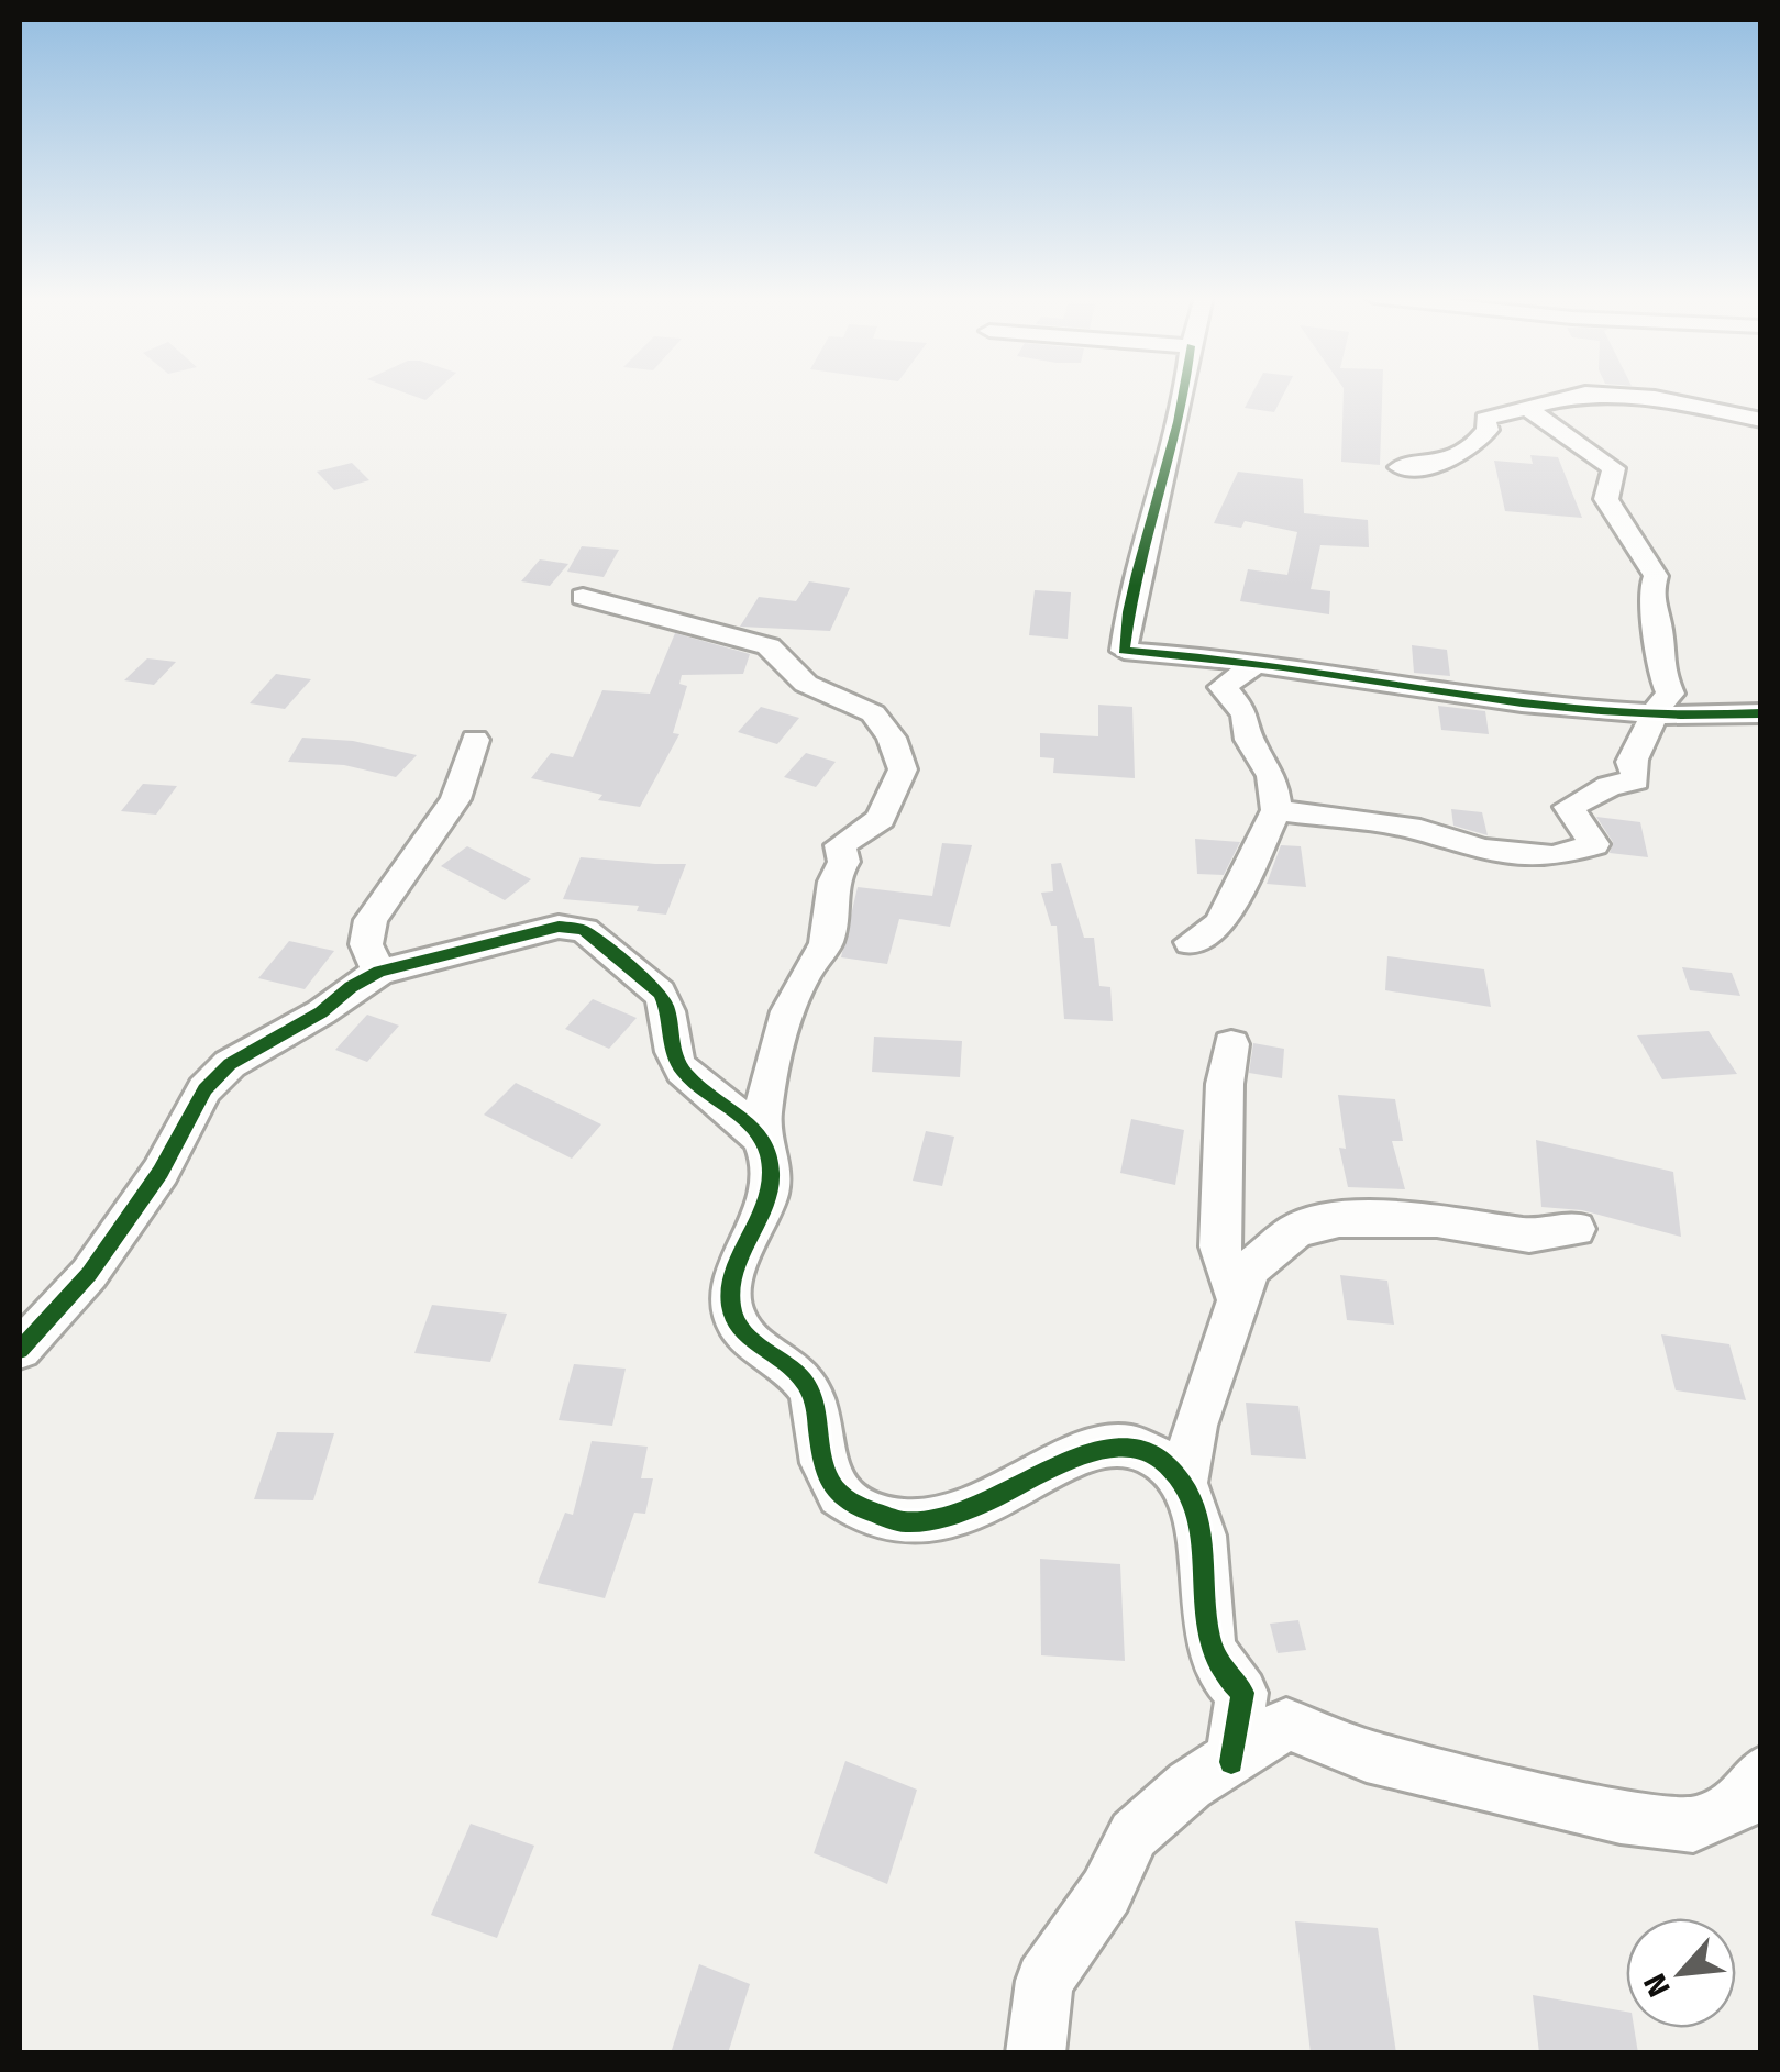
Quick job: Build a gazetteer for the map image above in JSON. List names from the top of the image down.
{
  "north": "bottom left"
}
